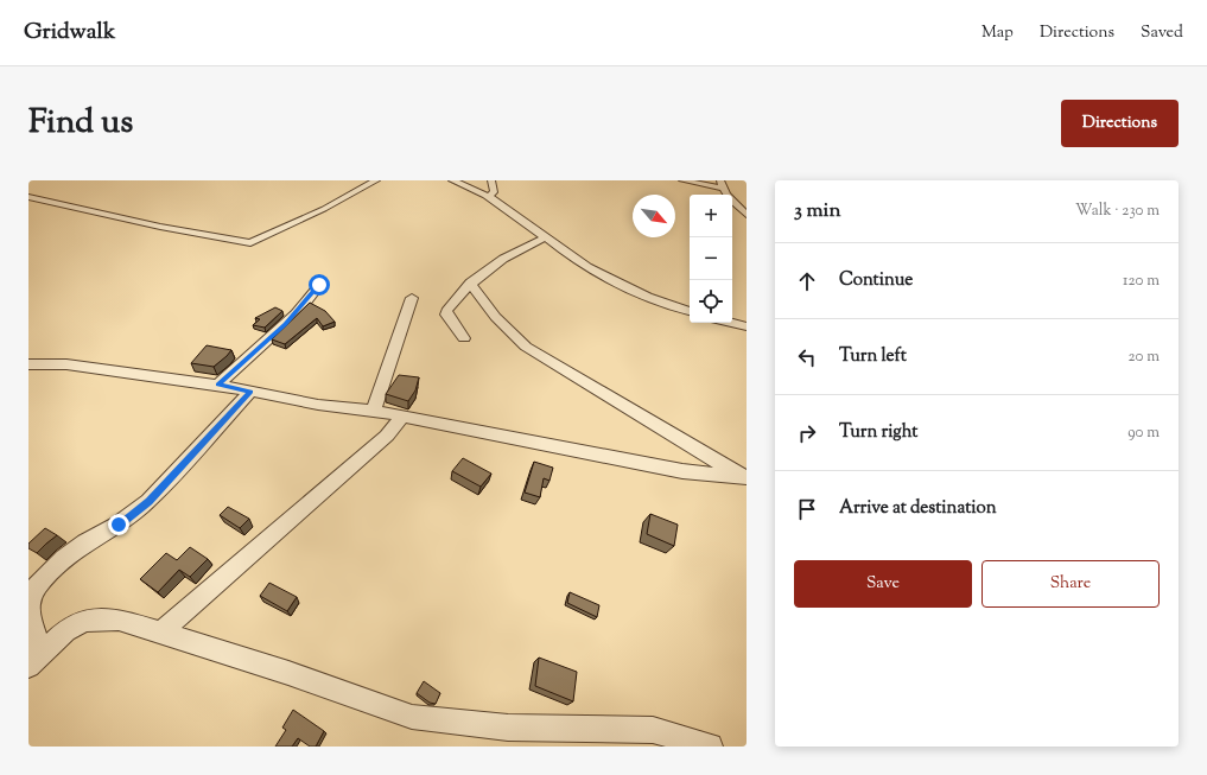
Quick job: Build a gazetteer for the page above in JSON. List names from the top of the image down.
{
  "north": "bottom right",
  "page": {
    "header": "Gridwalk",
    "nav": ["Map", "Directions", "Saved"],
    "title": "Find us",
    "buttons": [
      "Directions",
      ["Save", "Share"]
    ],
    "heading": ["3 min", "Walk · 230 m"],
    "map_buttons": ["+", "−"],
    "list": [
      ["Continue", "120 m"],
      ["Turn left", "20 m"],
      ["Turn right", "90 m"],
      "Arrive at destination"
    ]
  }
}
